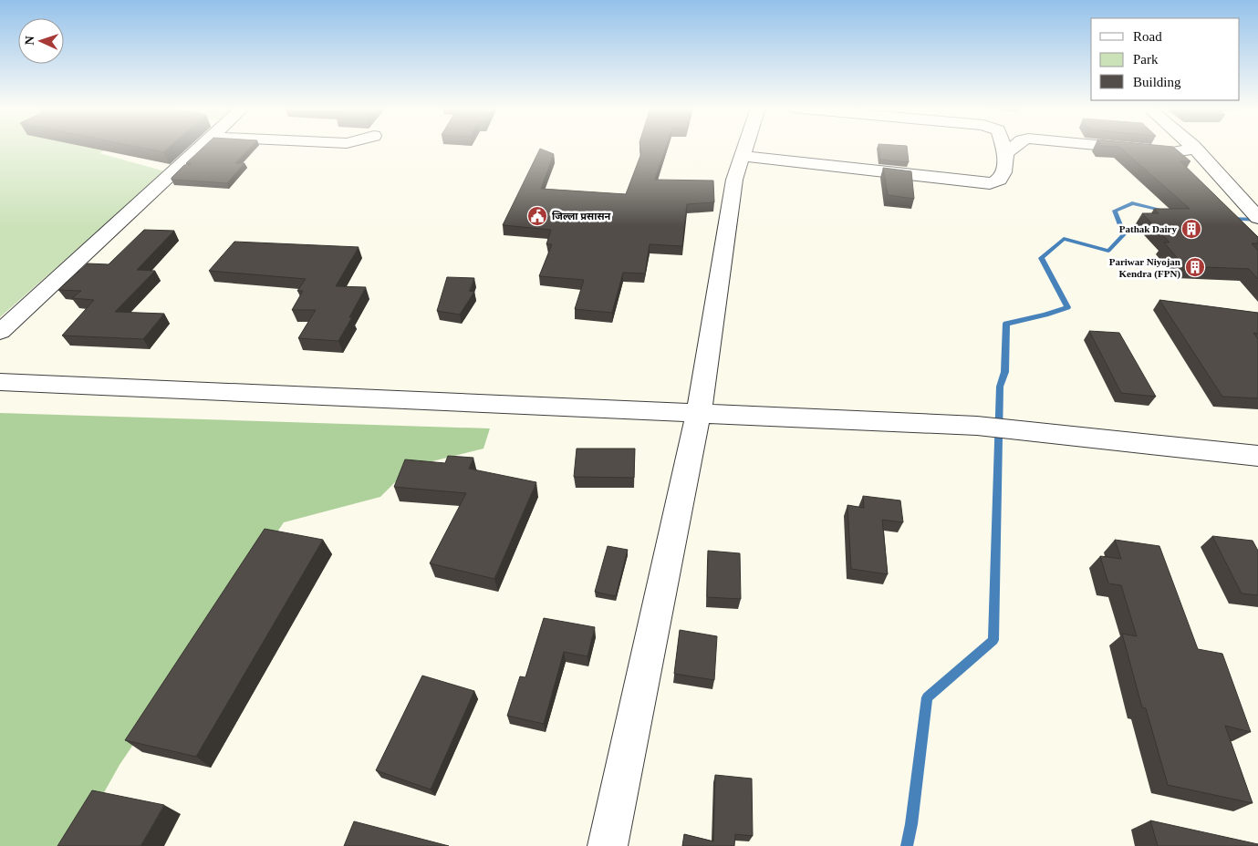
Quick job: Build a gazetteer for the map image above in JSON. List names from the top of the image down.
{
  "places": {
    "public building": ["जिल्ला प्रसासन"],
    "building": ["Pathak Dairy", "Pariwar Niyojan Kendra (FPN)"]
  },
  "legend": ["Road", "Park", "Building"],
  "north": "left"
}
